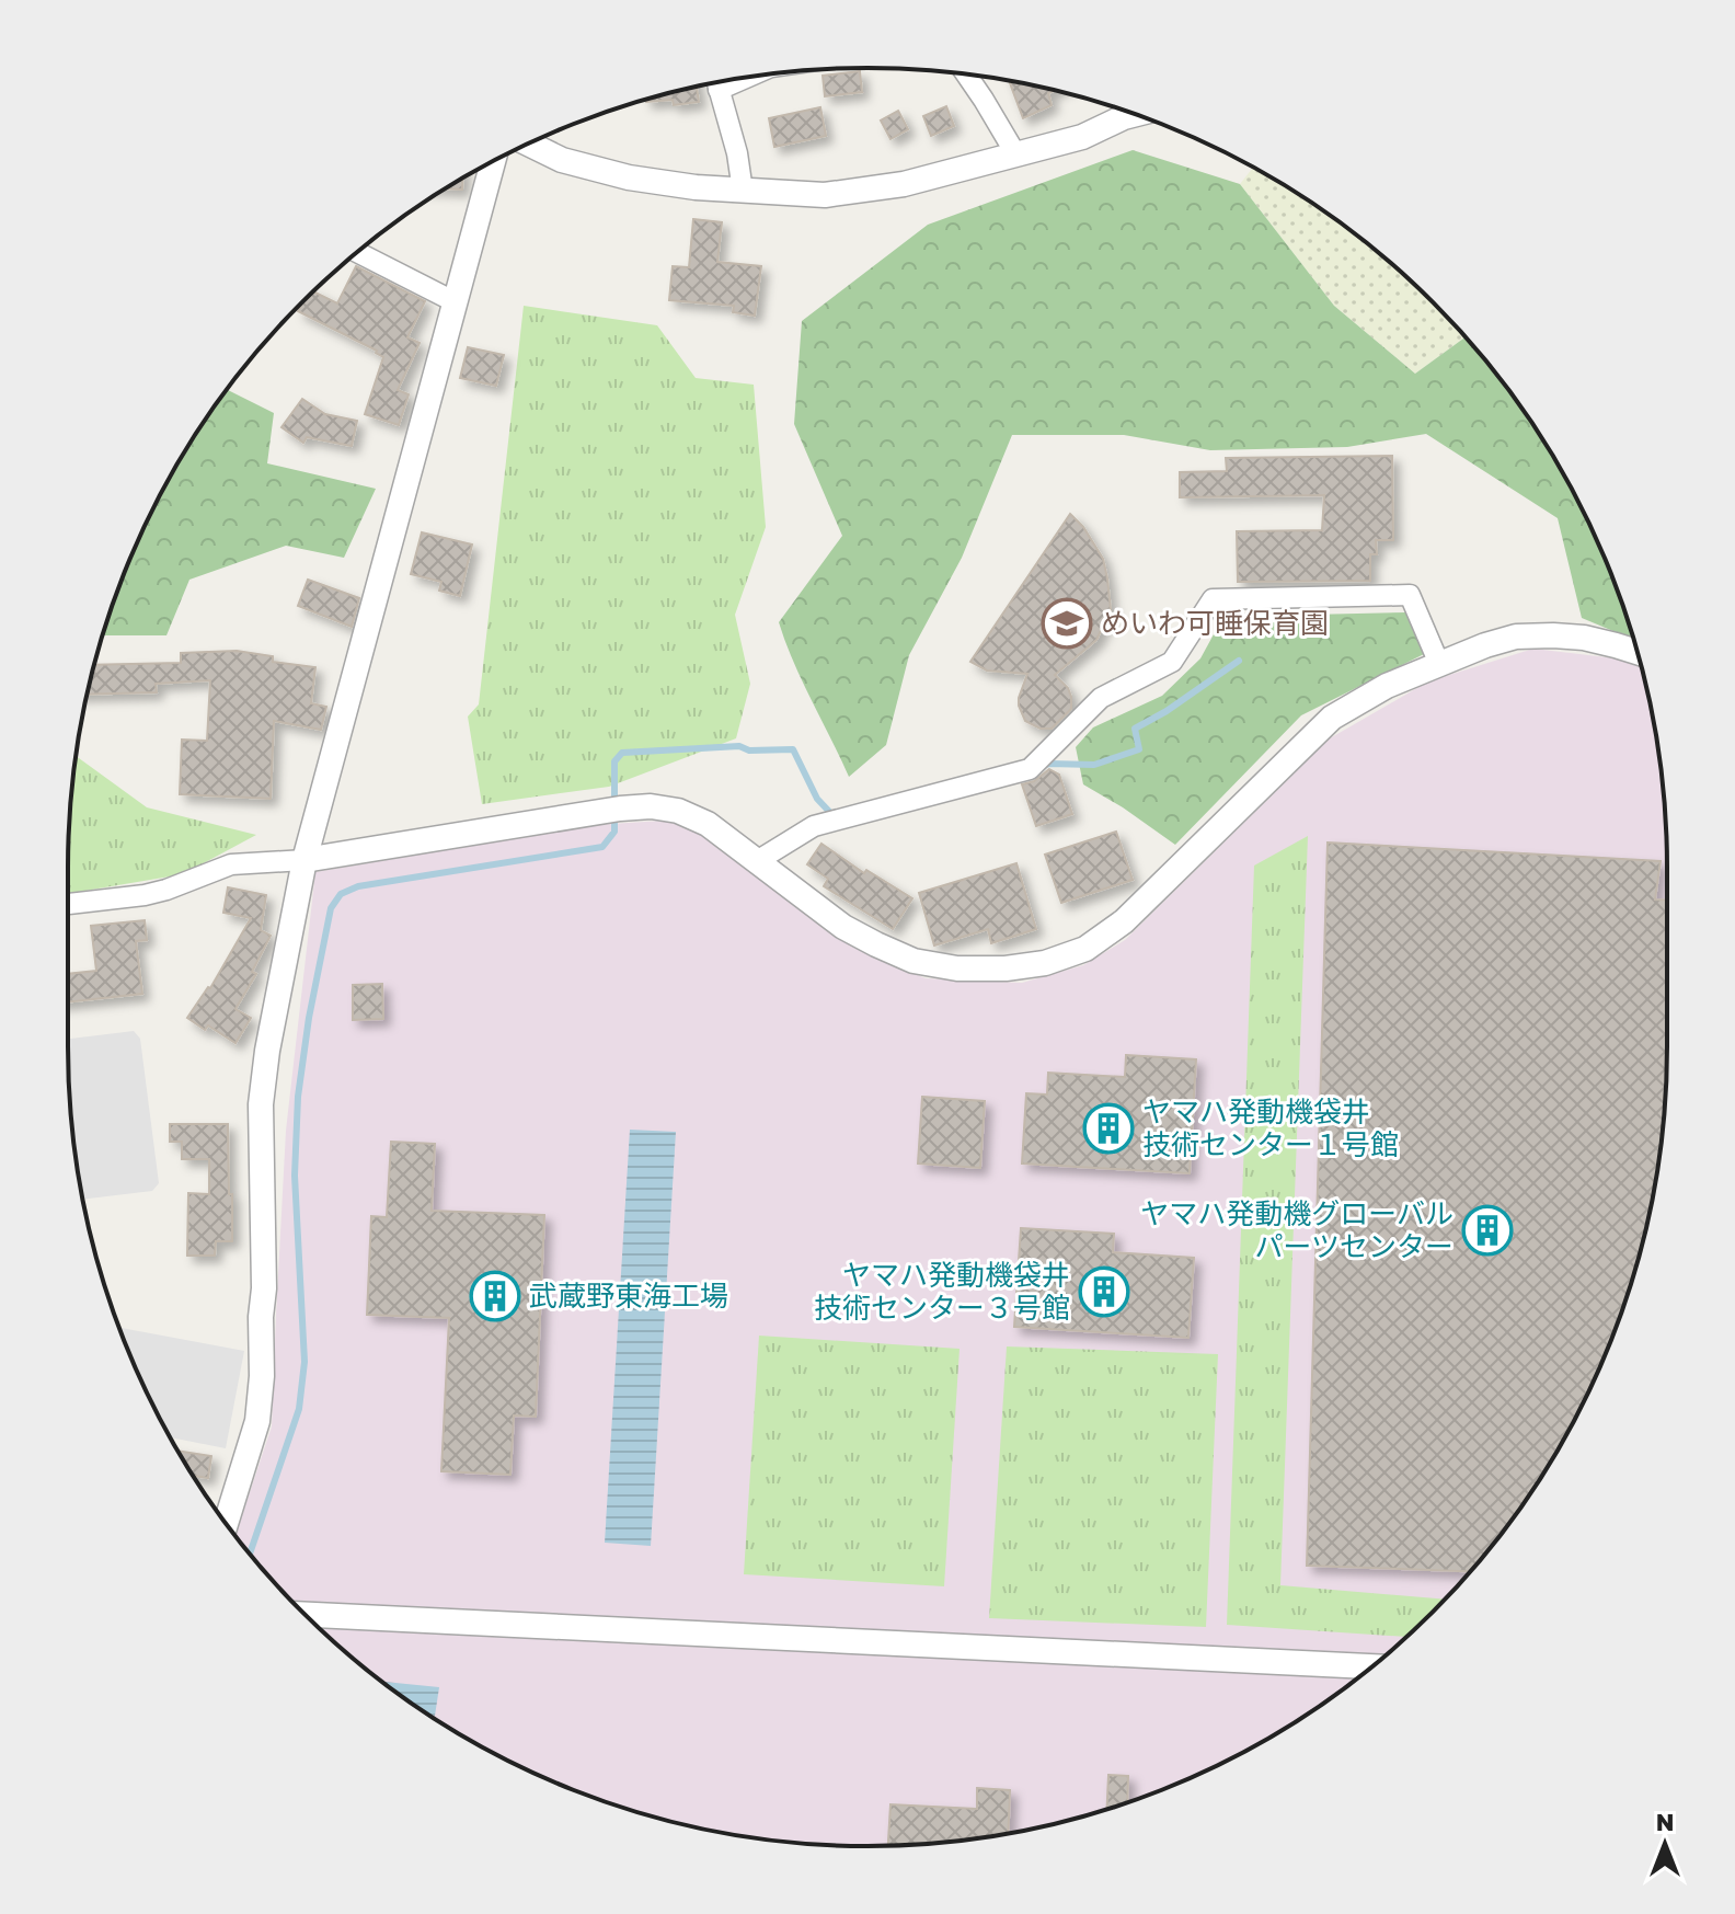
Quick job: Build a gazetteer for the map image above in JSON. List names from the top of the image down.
{
  "places": {
    "school or university": ["めいわ可睡保育園"],
    "building": [
      "ヤマハ発動機袋井 技術センター１号館",
      "ヤマハ発動機グローバル パーツセンター",
      "ヤマハ発動機袋井 技術センター３号館",
      "武蔵野東海工場"
    ]
  },
  "north": "top"
}
